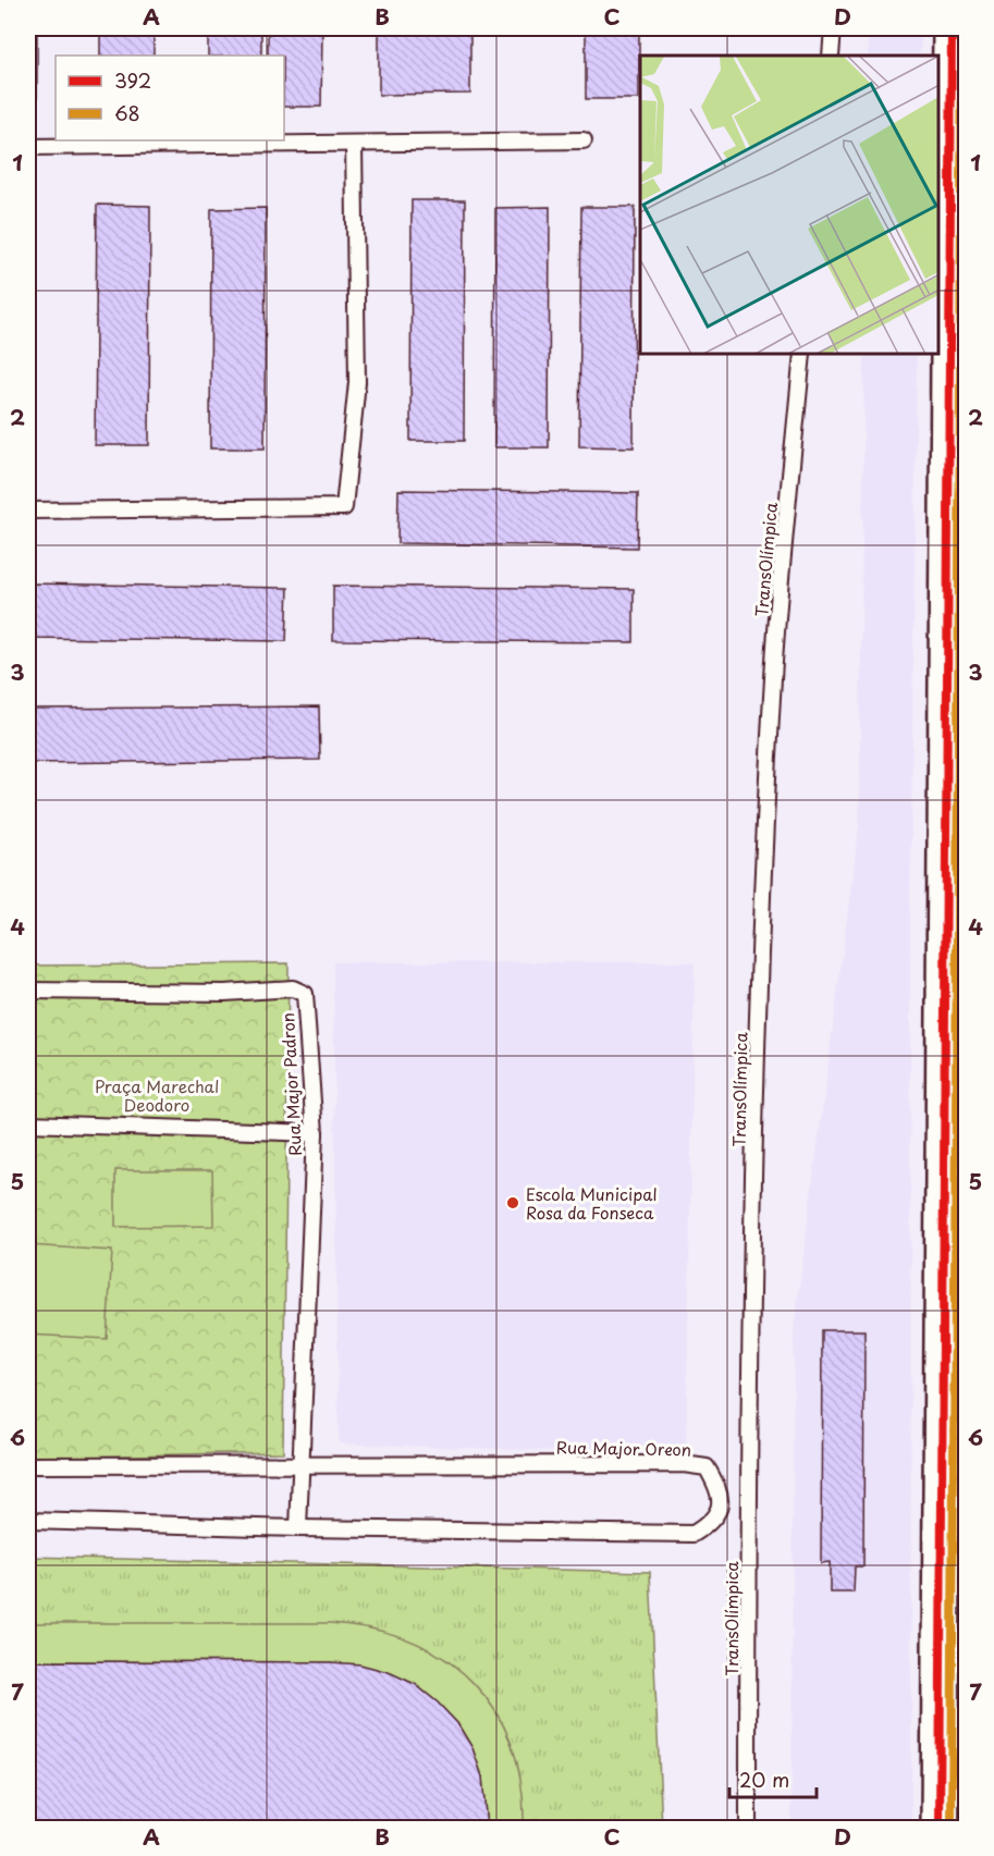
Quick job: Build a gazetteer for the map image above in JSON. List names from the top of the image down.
{
  "streets": {
    "lane": ["TransOlímpica", "Rua Major Padron", "Rua Major Oreon"]
  },
  "crossings": [
    ["Rua Major Padron", "Rua Major Oreon"]
  ],
  "parks": ["Praça Marechal Deodoro"],
  "places": ["Escola Municipal Rosa da Fonseca"],
  "lines": ["transit line 392", "transit line 68"],
  "legend": ["392", "68"],
  "scale_bar": "20 m",
  "grid": {
    "columns": [
      "A",
      "B",
      "C",
      "D"
    ],
    "rows": [
      "1",
      "2",
      "3",
      "4",
      "5",
      "6",
      "7"
    ]
  }
}
